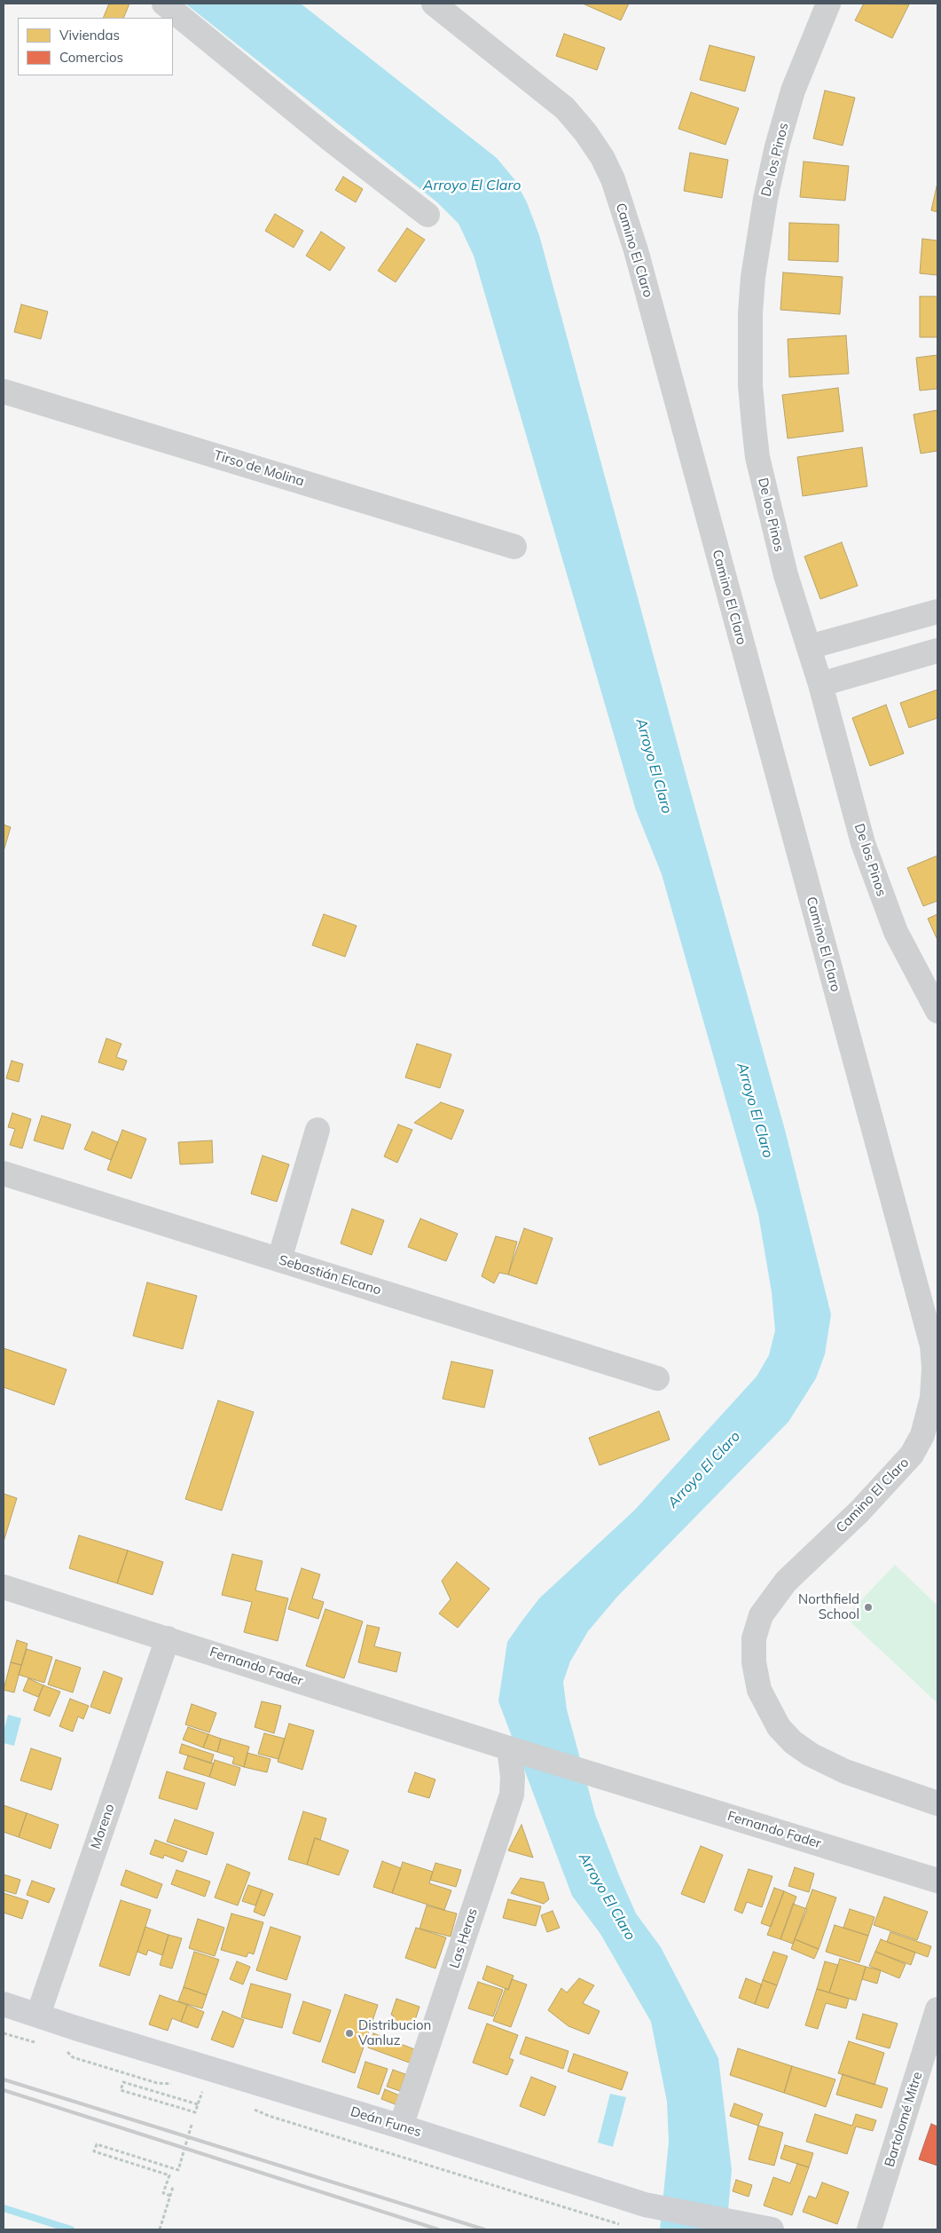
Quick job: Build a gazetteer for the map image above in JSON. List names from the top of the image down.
{
  "streets": {
    "main road": ["Deán Funes"],
    "street": [
      "De los Pinos",
      "Camino El Claro",
      "Tirso de Molina",
      "Sebastián Elcano",
      "Fernando Fader",
      "Moreno",
      "Las Heras",
      "Bartolomé Mitre"
    ]
  },
  "crossings": [
    ["Fernando Fader", "Moreno"],
    ["Fernando Fader", "Las Heras"],
    ["Moreno", "Deán Funes"],
    ["Las Heras", "Deán Funes"]
  ],
  "water": ["Arroyo El Claro"],
  "places": ["Northfield School", "Distribucion Vanluz"],
  "legend": ["Viviendas", "Comercios"]
}
